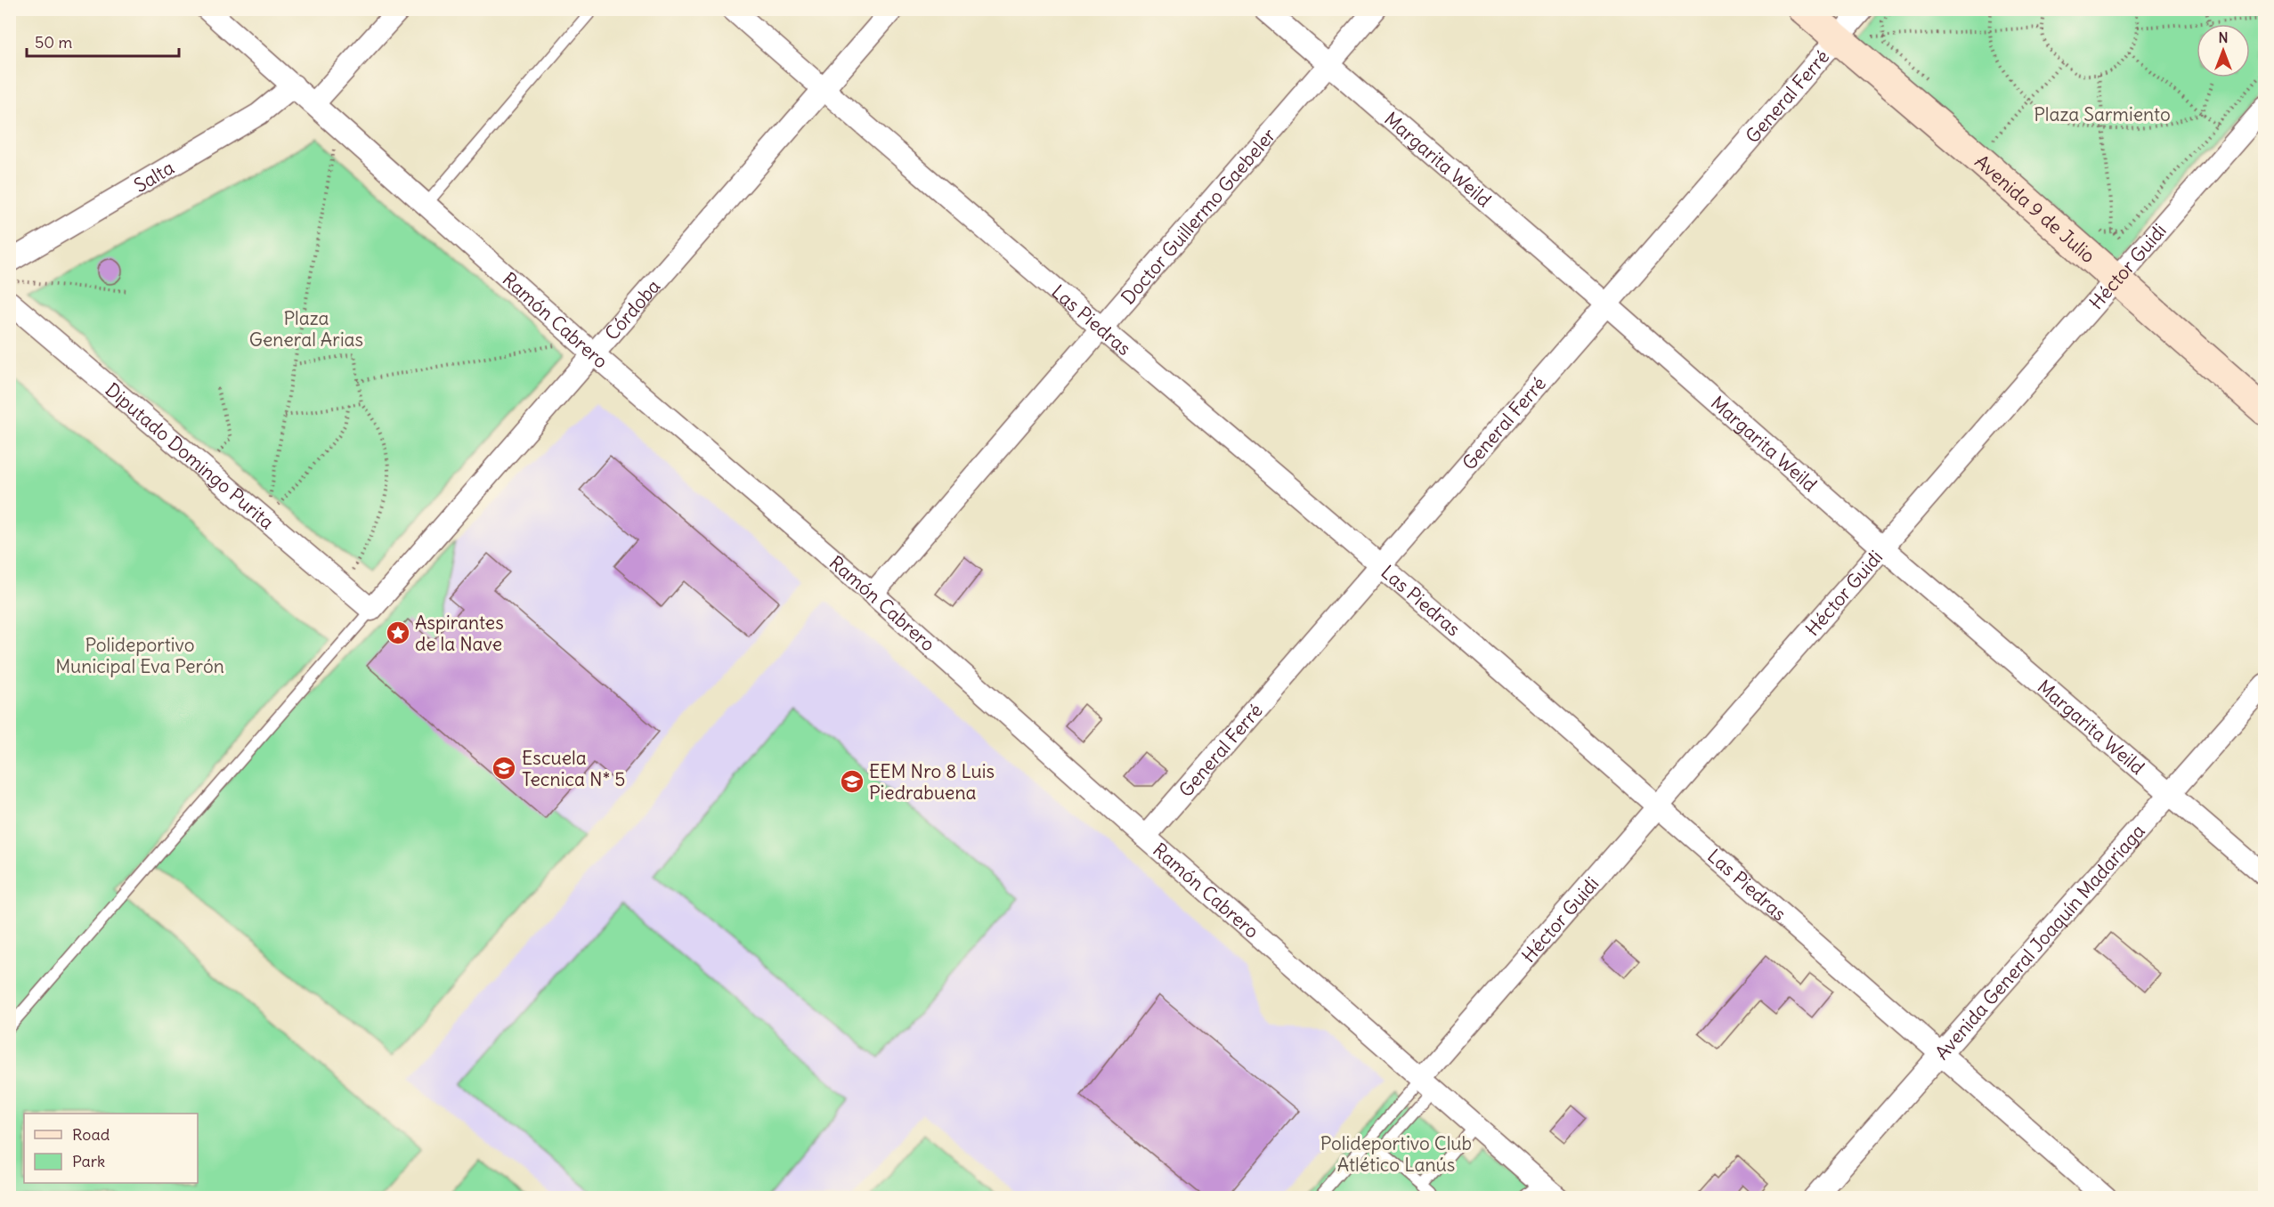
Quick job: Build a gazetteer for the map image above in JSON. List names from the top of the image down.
{
  "streets": {
    "street": [
      "General Ferré",
      "Margarita Weild",
      "Salta",
      "Avenida 9 de Julio",
      "Doctor Guillermo Gaebeler",
      "Héctor Guidi",
      "Córdoba",
      "Ramón Cabrero",
      "Las Piedras",
      "Diputado Domingo Purita",
      "Avenida General Joaquín Madariaga"
    ]
  },
  "crossings": [
    ["General Ferré", "Margarita Weild"],
    ["General Ferré", "Avenida 9 de Julio"],
    ["General Ferré", "Ramón Cabrero"],
    ["General Ferré", "Las Piedras"],
    ["Margarita Weild", "Doctor Guillermo Gaebeler"],
    ["Margarita Weild", "Héctor Guidi"],
    ["Margarita Weild", "Avenida General Joaquín Madariaga"],
    ["Salta", "Ramón Cabrero"],
    ["Avenida 9 de Julio", "Héctor Guidi"],
    ["Doctor Guillermo Gaebeler", "Ramón Cabrero"],
    ["Doctor Guillermo Gaebeler", "Las Piedras"],
    ["Héctor Guidi", "Ramón Cabrero"],
    ["Héctor Guidi", "Las Piedras"],
    ["Córdoba", "Ramón Cabrero"],
    ["Córdoba", "Las Piedras"],
    ["Córdoba", "Diputado Domingo Purita"],
    ["Las Piedras", "Avenida General Joaquín Madariaga"]
  ],
  "parks": [
    "Plaza Sarmiento",
    "Plaza General Arias",
    "Polideportivo Municipal Eva Perón",
    "Polideportivo Club Atlético Lanús"
  ],
  "places": {
    "place": ["Aspirantes de la Nave"],
    "school or university": ["Escuela Tecnica N* 5", "EEM Nro 8 Luis Piedrabuena"]
  },
  "legend": ["Road", "Park"],
  "scale_bar": "50 m",
  "north": "top"
}
